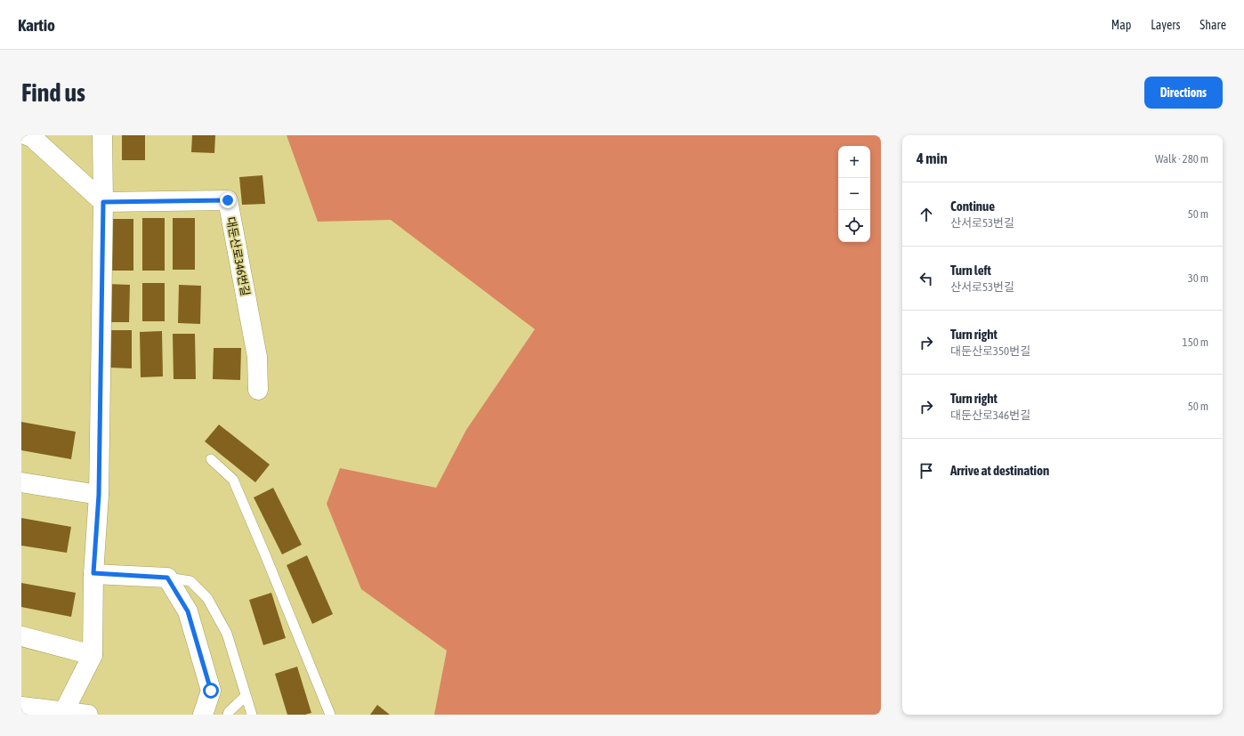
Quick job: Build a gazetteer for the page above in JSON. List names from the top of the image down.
{
  "streets": {
    "street": ["대둔산로346번길"]
  },
  "page": {
    "header": "Kartio",
    "nav": ["Map", "Layers", "Share"],
    "buttons": "Directions",
    "title": "Find us",
    "heading": ["4 min", "Walk · 280 m"],
    "map_buttons": ["+", "−"],
    "list": [
      ["Continue", "산서로53번길", "50 m"],
      ["Turn left", "산서로53번길", "30 m"],
      ["Turn right", "대둔산로350번길", "150 m"],
      ["Turn right", "대둔산로346번길", "50 m"],
      "Arrive at destination"
    ]
  }
}
